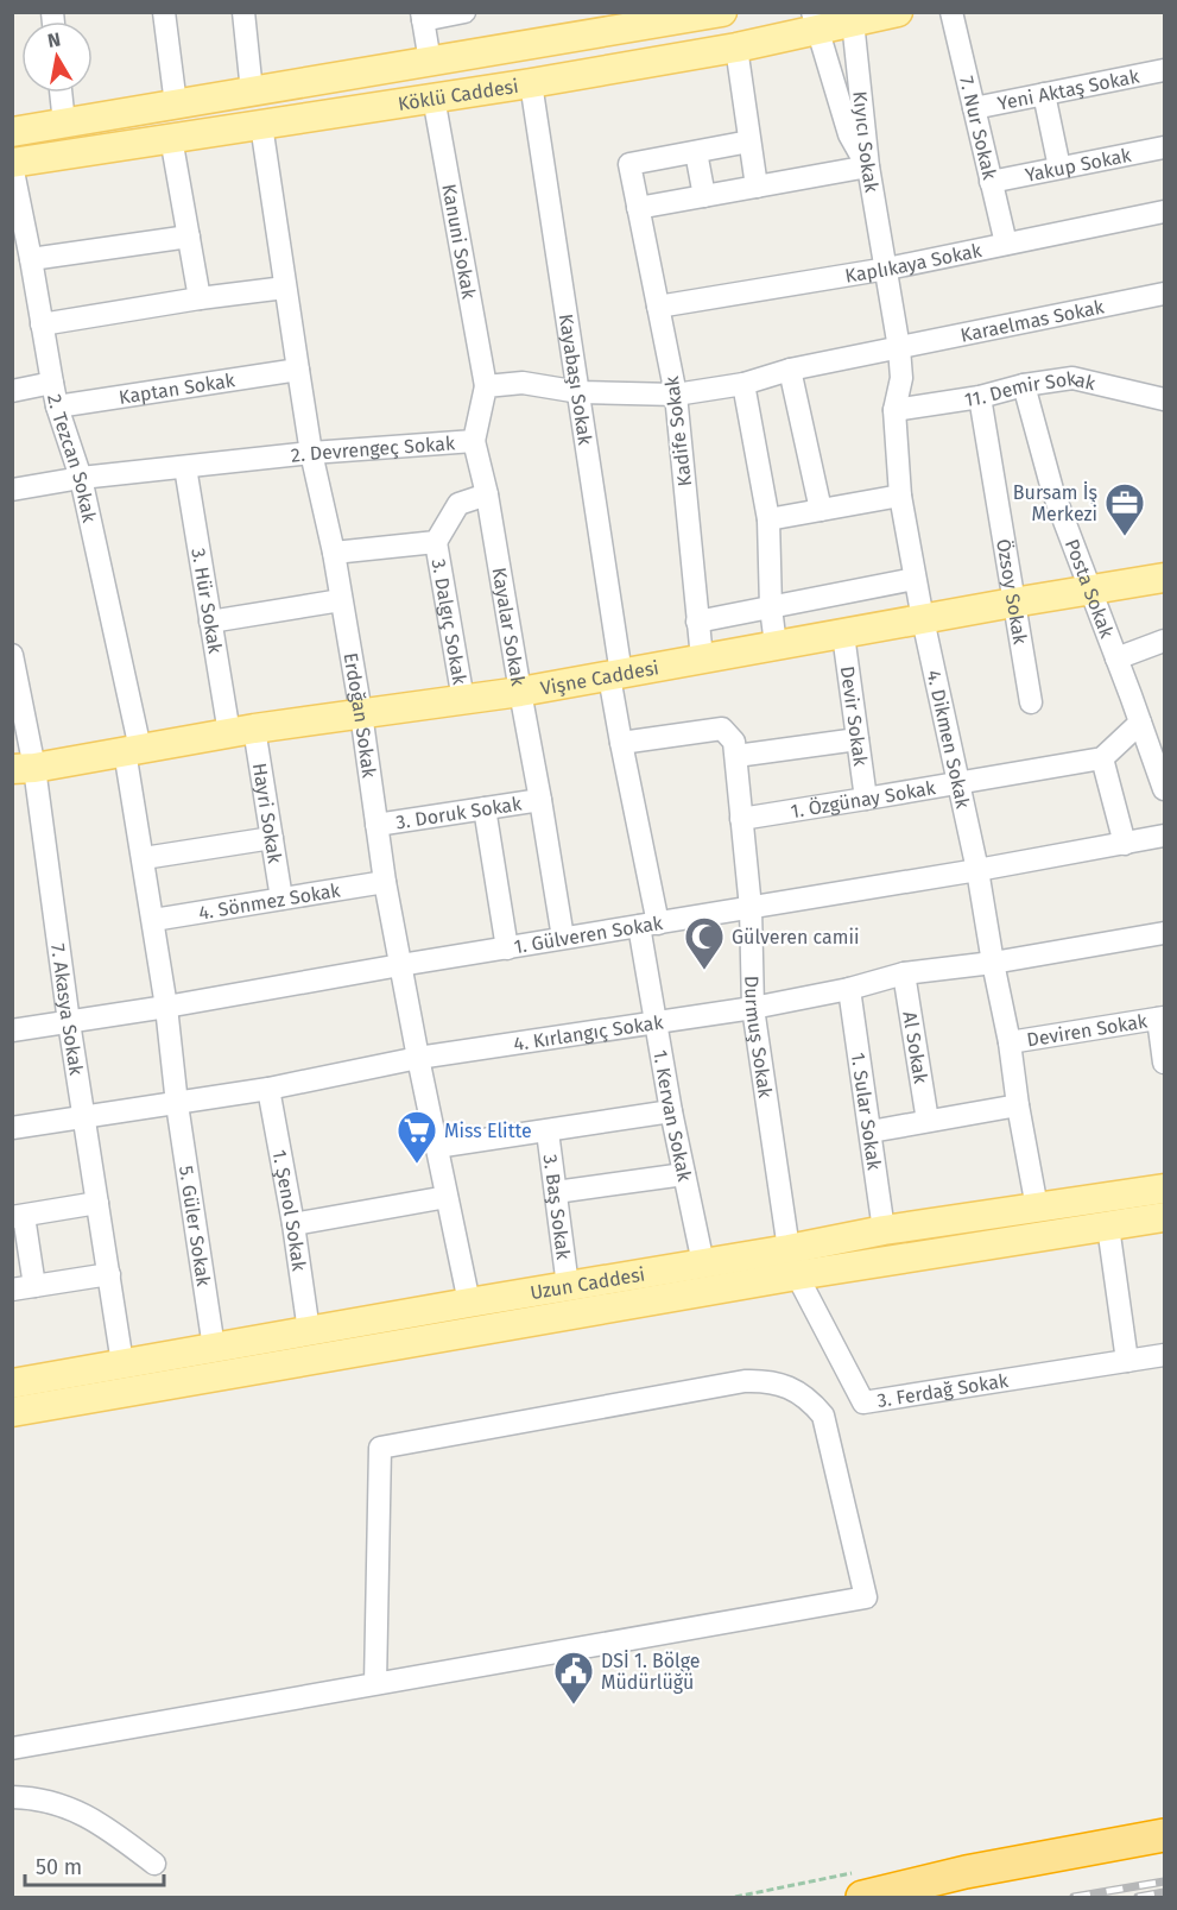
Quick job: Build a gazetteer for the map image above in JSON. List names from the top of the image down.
{
  "streets": {
    "main road": ["Köklü Caddesi", "Vişne Caddesi", "Uzun Caddesi"],
    "street": [
      "Yeni Aktaş Sokak",
      "7. Nur Sokak",
      "Kıyıcı Sokak",
      "Yakup Sokak",
      "Kanuni Sokak",
      "Kaplıkaya Sokak",
      "Karaelmas Sokak",
      "Kayabaşı Sokak",
      "Kaptan Sokak",
      "11. Demir Sokak",
      "Kadife Sokak",
      "2. Devrengeç Sokak",
      "2. Tezcan Sokak",
      "Posta Sokak",
      "Özsoy Sokak",
      "3. Hür Sokak",
      "3. Dalgıç Sokak",
      "Kayalar Sokak",
      "Erdoğan Sokak",
      "Devir Sokak",
      "4. Dikmen Sokak",
      "1. Özgünay Sokak",
      "3. Doruk Sokak",
      "Hayri Sokak",
      "4. Sönmez Sokak",
      "1. Gülveren Sokak",
      "7. Akasya Sokak",
      "Deviren Sokak",
      "4. Kırlangıç Sokak",
      "Durmuş Sokak",
      "Al Sokak",
      "1. Sular Sokak",
      "1. Kervan Sokak",
      "3. Baş Sokak",
      "1. Şenol Sokak",
      "5. Güler Sokak",
      "3. Ferdağ Sokak"
    ]
  },
  "crossings": [
    ["Yeni Aktaş Sokak", "7. Nur Sokak"],
    ["Köklü Caddesi", "Kıyıcı Sokak"],
    ["Köklü Caddesi", "Kanuni Sokak"],
    ["Köklü Caddesi", "Kayabaşı Sokak"],
    ["Köklü Caddesi", "2. Tezcan Sokak"],
    ["Köklü Caddesi", "Erdoğan Sokak"],
    ["7. Nur Sokak", "Yakup Sokak"],
    ["7. Nur Sokak", "Kaplıkaya Sokak"],
    ["Kıyıcı Sokak", "Kaplıkaya Sokak"],
    ["Kıyıcı Sokak", "4. Dikmen Sokak"],
    ["Kanuni Sokak", "2. Devrengeç Sokak"],
    ["Kaplıkaya Sokak", "Kadife Sokak"],
    ["Kaplıkaya Sokak", "4. Dikmen Sokak"],
    ["Karaelmas Sokak", "4. Dikmen Sokak"],
    ["Kayabaşı Sokak", "Vişne Caddesi"],
    ["Kayabaşı Sokak", "1. Kervan Sokak"],
    ["Kaptan Sokak", "2. Tezcan Sokak"],
    ["Kaptan Sokak", "Erdoğan Sokak"],
    ["11. Demir Sokak", "Posta Sokak"],
    ["11. Demir Sokak", "Özsoy Sokak"],
    ["11. Demir Sokak", "4. Dikmen Sokak"],
    ["Kadife Sokak", "Vişne Caddesi"],
    ["2. Devrengeç Sokak", "2. Tezcan Sokak"],
    ["2. Devrengeç Sokak", "3. Hür Sokak"],
    ["2. Devrengeç Sokak", "Kayalar Sokak"],
    ["2. Devrengeç Sokak", "Erdoğan Sokak"],
    ["2. Tezcan Sokak", "Vişne Caddesi"],
    ["2. Tezcan Sokak", "4. Sönmez Sokak"],
    ["2. Tezcan Sokak", "5. Güler Sokak"],
    ["Posta Sokak", "Vişne Caddesi"],
    ["Özsoy Sokak", "Vişne Caddesi"],
    ["3. Hür Sokak", "Vişne Caddesi"],
    ["3. Hür Sokak", "Hayri Sokak"],
    ["3. Dalgıç Sokak", "Vişne Caddesi"],
    ["Kayalar Sokak", "Vişne Caddesi"],
    ["Kayalar Sokak", "3. Doruk Sokak"],
    ["Kayalar Sokak", "1. Gülveren Sokak"],
    ["Vişne Caddesi", "Erdoğan Sokak"],
    ["Vişne Caddesi", "Devir Sokak"],
    ["Vişne Caddesi", "4. Dikmen Sokak"],
    ["Vişne Caddesi", "Hayri Sokak"],
    ["Vişne Caddesi", "7. Akasya Sokak"],
    ["Vişne Caddesi", "1. Kervan Sokak"],
    ["Erdoğan Sokak", "3. Doruk Sokak"],
    ["Erdoğan Sokak", "4. Sönmez Sokak"],
    ["Erdoğan Sokak", "1. Gülveren Sokak"],
    ["Erdoğan Sokak", "4. Kırlangıç Sokak"],
    ["Erdoğan Sokak", "Uzun Caddesi"],
    ["Devir Sokak", "1. Özgünay Sokak"],
    ["4. Dikmen Sokak", "1. Özgünay Sokak"],
    ["4. Dikmen Sokak", "1. Gülveren Sokak"],
    ["4. Dikmen Sokak", "Deviren Sokak"],
    ["4. Dikmen Sokak", "4. Kırlangıç Sokak"],
    ["4. Dikmen Sokak", "Uzun Caddesi"],
    ["1. Özgünay Sokak", "Durmuş Sokak"],
    ["Hayri Sokak", "4. Sönmez Sokak"],
    ["4. Sönmez Sokak", "5. Güler Sokak"],
    ["1. Gülveren Sokak", "7. Akasya Sokak"],
    ["1. Gülveren Sokak", "Durmuş Sokak"],
    ["1. Gülveren Sokak", "1. Kervan Sokak"],
    ["1. Gülveren Sokak", "5. Güler Sokak"],
    ["7. Akasya Sokak", "4. Kırlangıç Sokak"],
    ["7. Akasya Sokak", "Uzun Caddesi"],
    ["4. Kırlangıç Sokak", "Durmuş Sokak"],
    ["4. Kırlangıç Sokak", "Al Sokak"],
    ["4. Kırlangıç Sokak", "1. Sular Sokak"],
    ["4. Kırlangıç Sokak", "1. Kervan Sokak"],
    ["4. Kırlangıç Sokak", "1. Şenol Sokak"],
    ["4. Kırlangıç Sokak", "5. Güler Sokak"],
    ["Durmuş Sokak", "1. Kervan Sokak"],
    ["Durmuş Sokak", "Uzun Caddesi"],
    ["Durmuş Sokak", "3. Ferdağ Sokak"],
    ["1. Sular Sokak", "Uzun Caddesi"],
    ["1. Kervan Sokak", "Uzun Caddesi"],
    ["3. Baş Sokak", "Uzun Caddesi"],
    ["1. Şenol Sokak", "Uzun Caddesi"],
    ["5. Güler Sokak", "Uzun Caddesi"],
    ["Uzun Caddesi", "3. Ferdağ Sokak"]
  ],
  "places": {
    "office": ["Bursam İş Merkezi"],
    "mosque": ["Gülveren camii"],
    "supermarket": ["Miss Elitte"],
    "public building": ["DSİ 1. Bölge Müdürlüğü"]
  },
  "scale_bar": "50 m",
  "north": "top"
}
